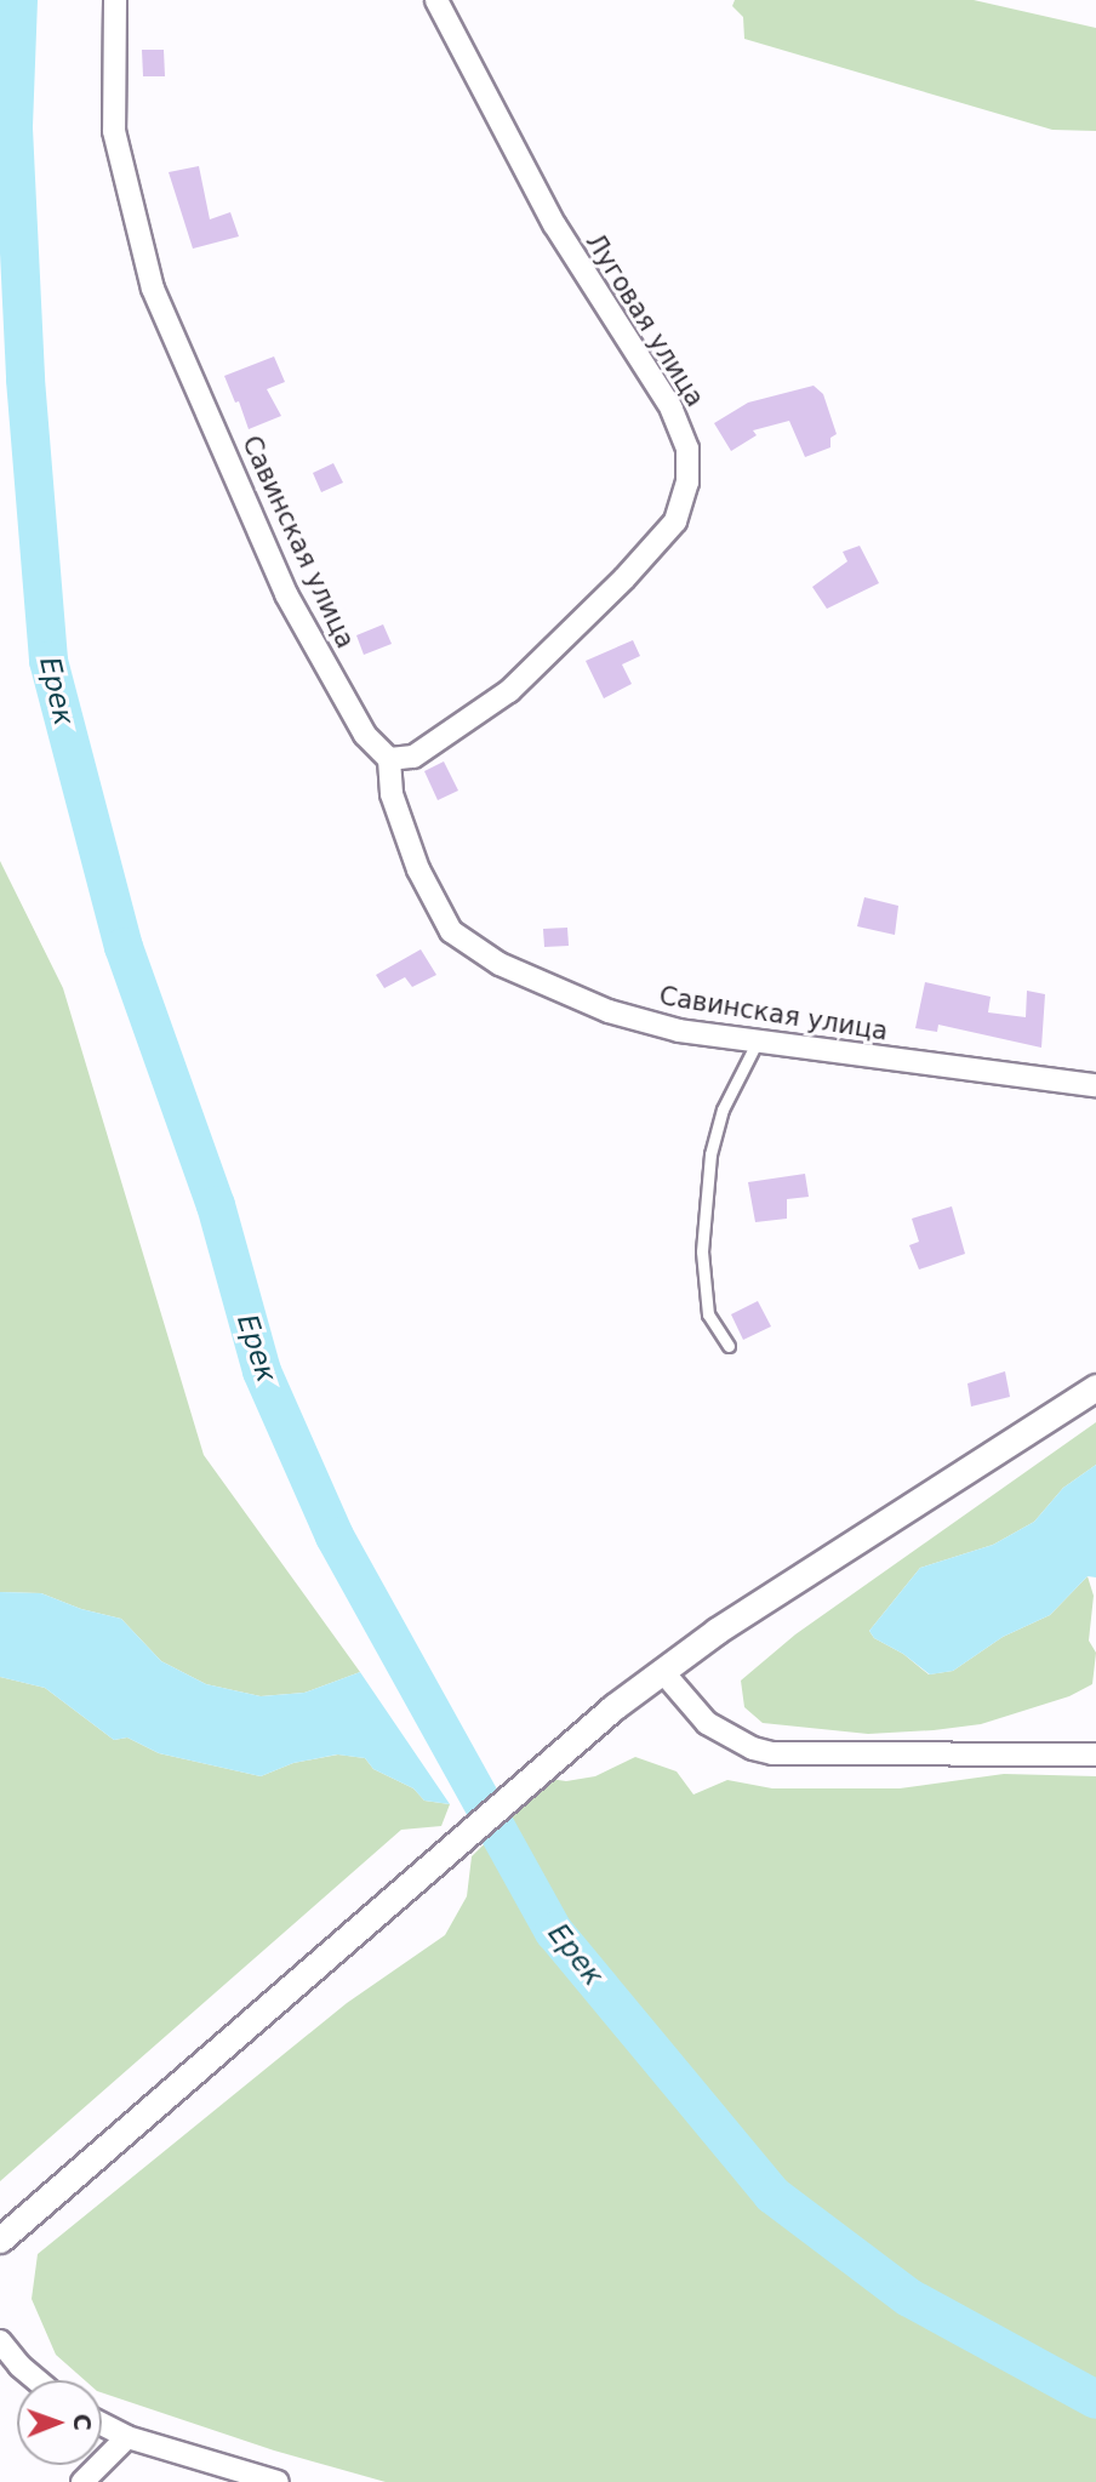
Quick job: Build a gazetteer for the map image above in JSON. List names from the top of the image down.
{
  "streets": {
    "street": ["Луговая улица", "Савинская улица"]
  },
  "crossings": [
    ["Луговая улица", "Савинская улица"]
  ],
  "water": ["Ерек"],
  "north": "right"
}
